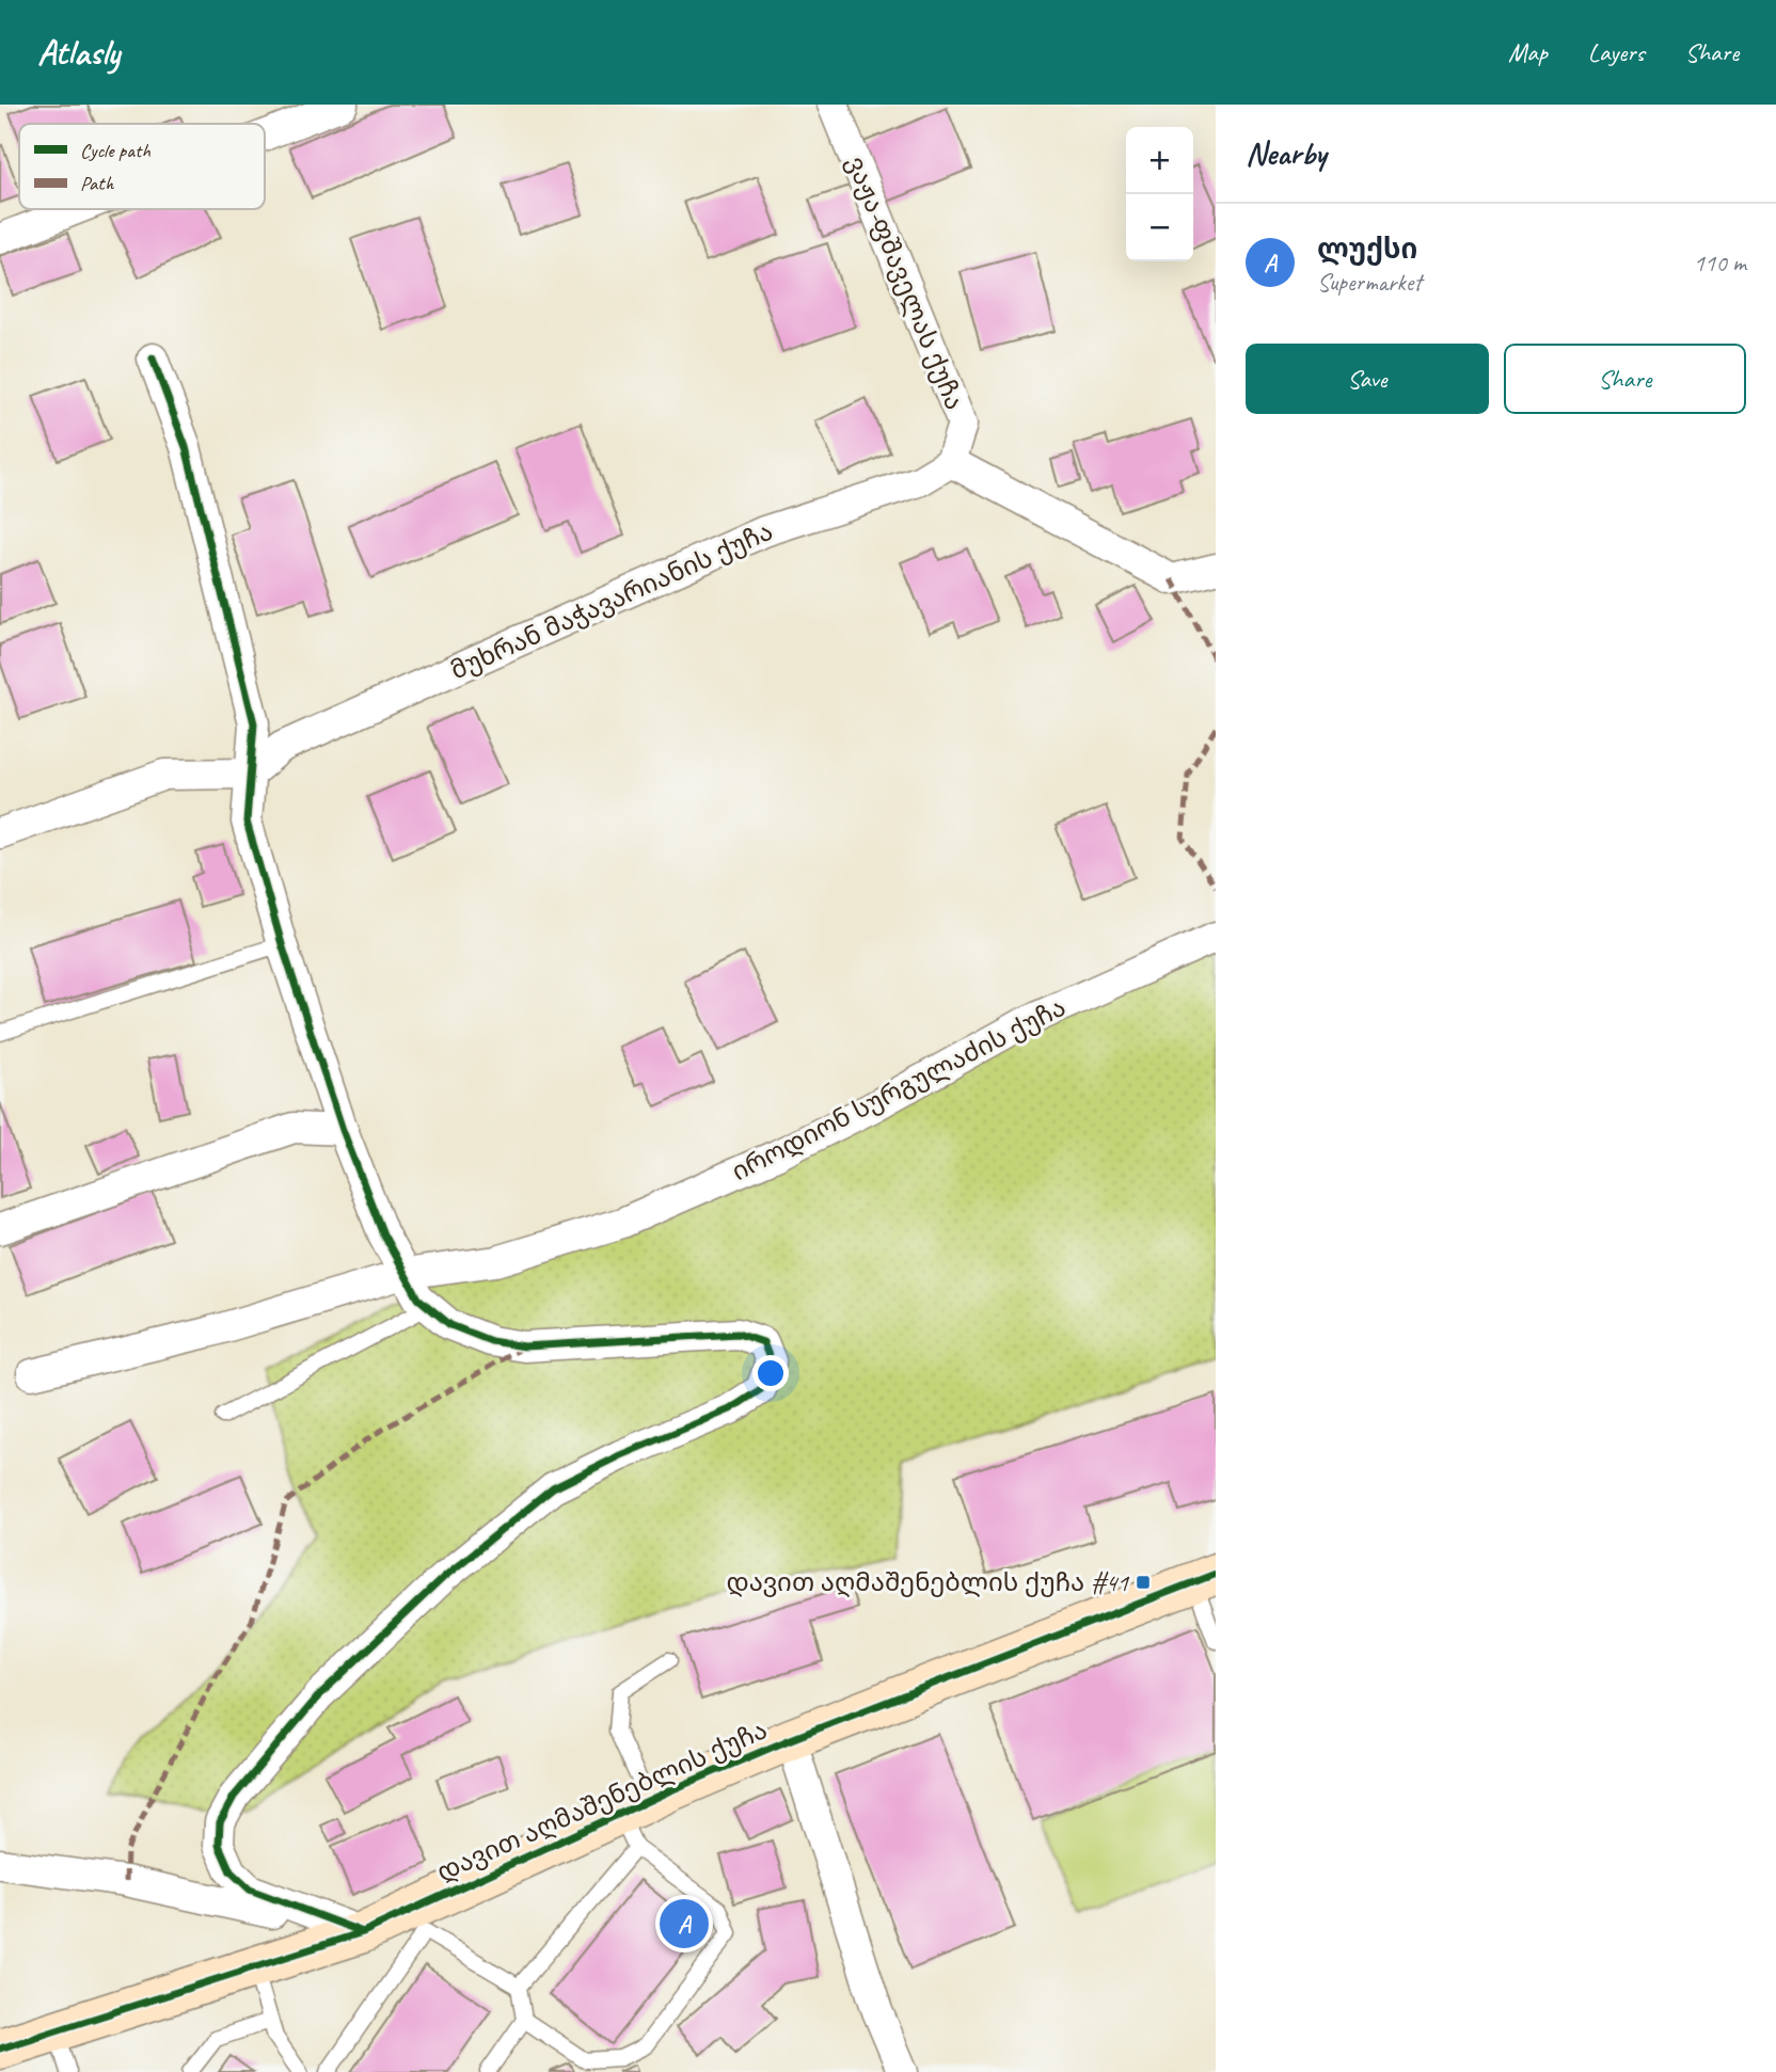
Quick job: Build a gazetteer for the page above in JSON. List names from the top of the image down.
{
  "streets": {
    "street": [
      "ვაჟა-ფშაველას ქუჩა",
      "მუხრან მაჭავარიანის ქუჩა",
      "იროდიონ სურგულაძის ქუჩა",
      "დავით აღმაშენებლის ქუჩა"
    ]
  },
  "crossings": [
    ["ვაჟა-ფშაველას ქუჩა", "მუხრან მაჭავარიანის ქუჩა"]
  ],
  "places": {
    "transit": ["დავით აღმაშენებლის ქუჩა #41"]
  },
  "legend": ["Cycle path", "Path"],
  "page": {
    "header": "Atlasly",
    "nav": ["Map", "Layers", "Share"],
    "heading": "Nearby",
    "map_buttons": ["+", "−"],
    "list": [
      {
        "mark": "A",
        "name": "ლუქსი",
        "note": "Supermarket",
        "value": "110 m"
      }
    ],
    "buttons": ["Save", "Share"],
    "pins": "A"
  }
}
